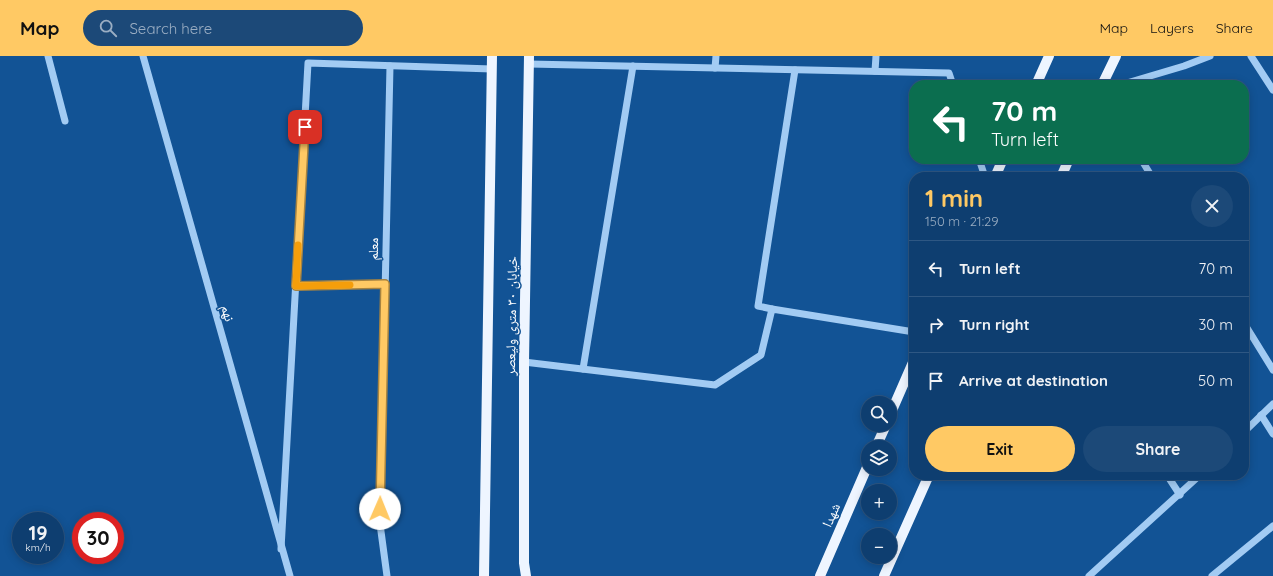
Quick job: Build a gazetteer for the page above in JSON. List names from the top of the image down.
{
  "streets": {
    "main road": ["خیابان ۳۰ متری ولیعصر", "شهدا"],
    "street": ["معلم", "نهم"]
  },
  "page": {
    "header": "Map",
    "search": "Search here",
    "nav": ["Map", "Layers", "Share"],
    "turn": ["70 m", "Turn left"],
    "heading": ["1 min", "150 m · 21:29"],
    "list": [
      {
        "name": "Turn left",
        "value": "70 m"
      },
      {
        "name": "Turn right",
        "value": "30 m"
      },
      {
        "name": "Arrive at destination",
        "value": "50 m"
      }
    ],
    "map_buttons": ["+", "−"],
    "buttons": ["Exit", "Share"],
    "speed": "19 km/h",
    "limit": "30"
  }
}
